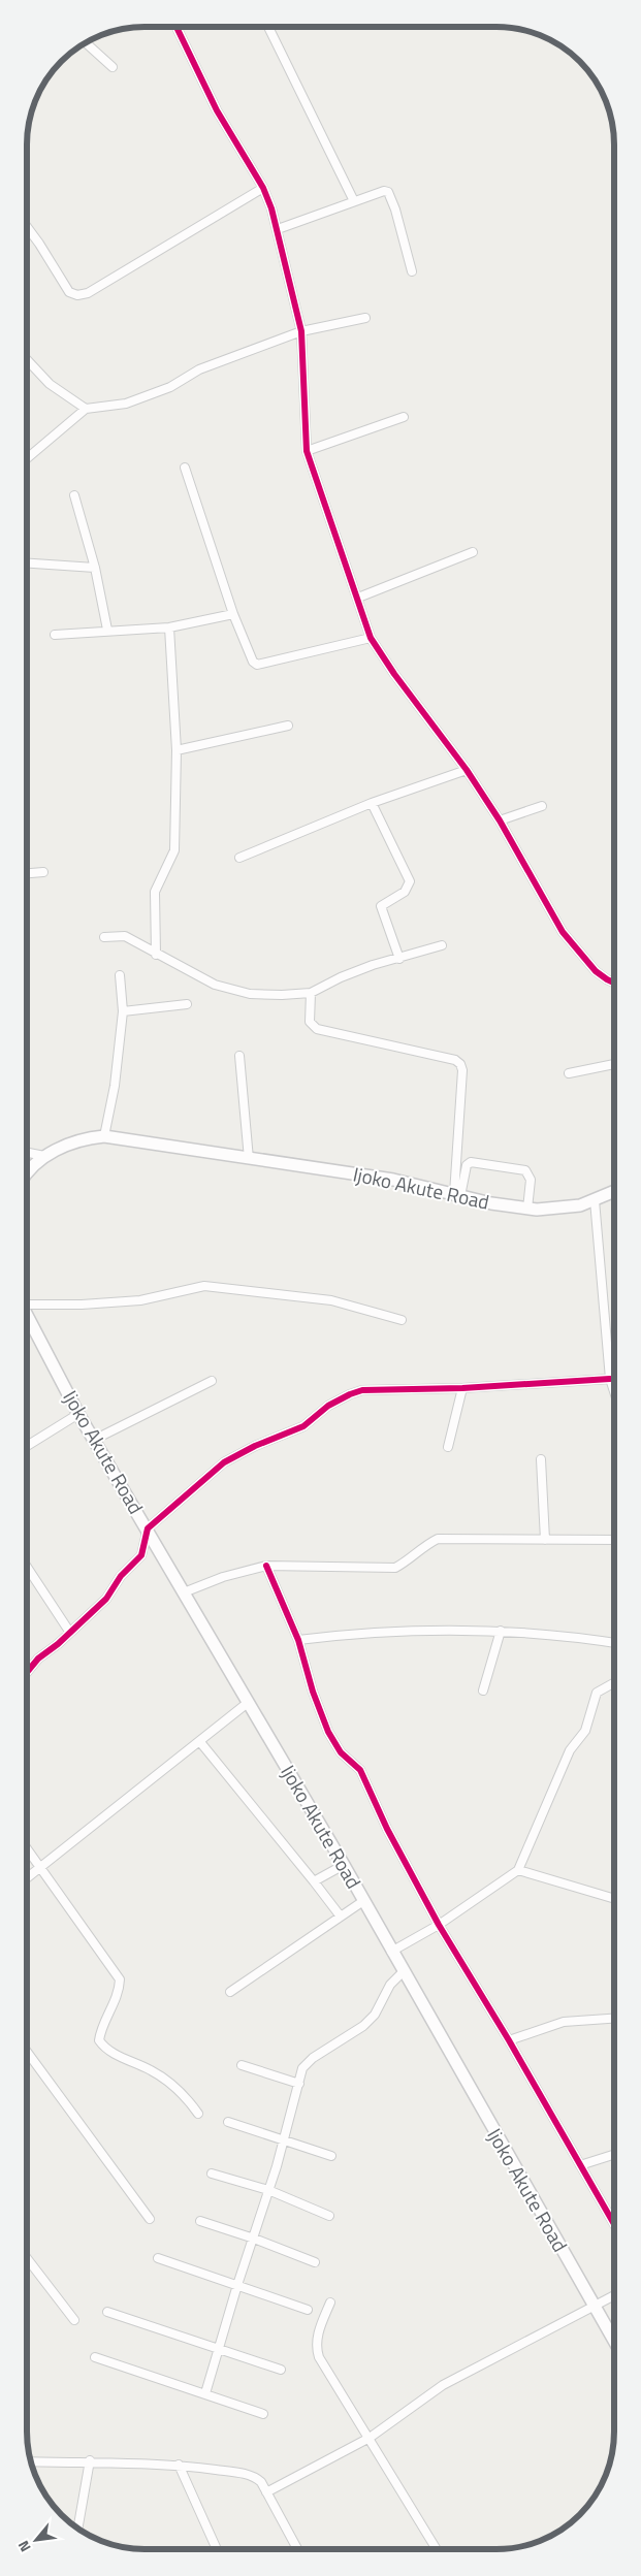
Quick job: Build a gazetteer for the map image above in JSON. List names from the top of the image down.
{
  "streets": {
    "main road": ["Ijoko Akute Road"]
  },
  "north": "bottom left"
}
